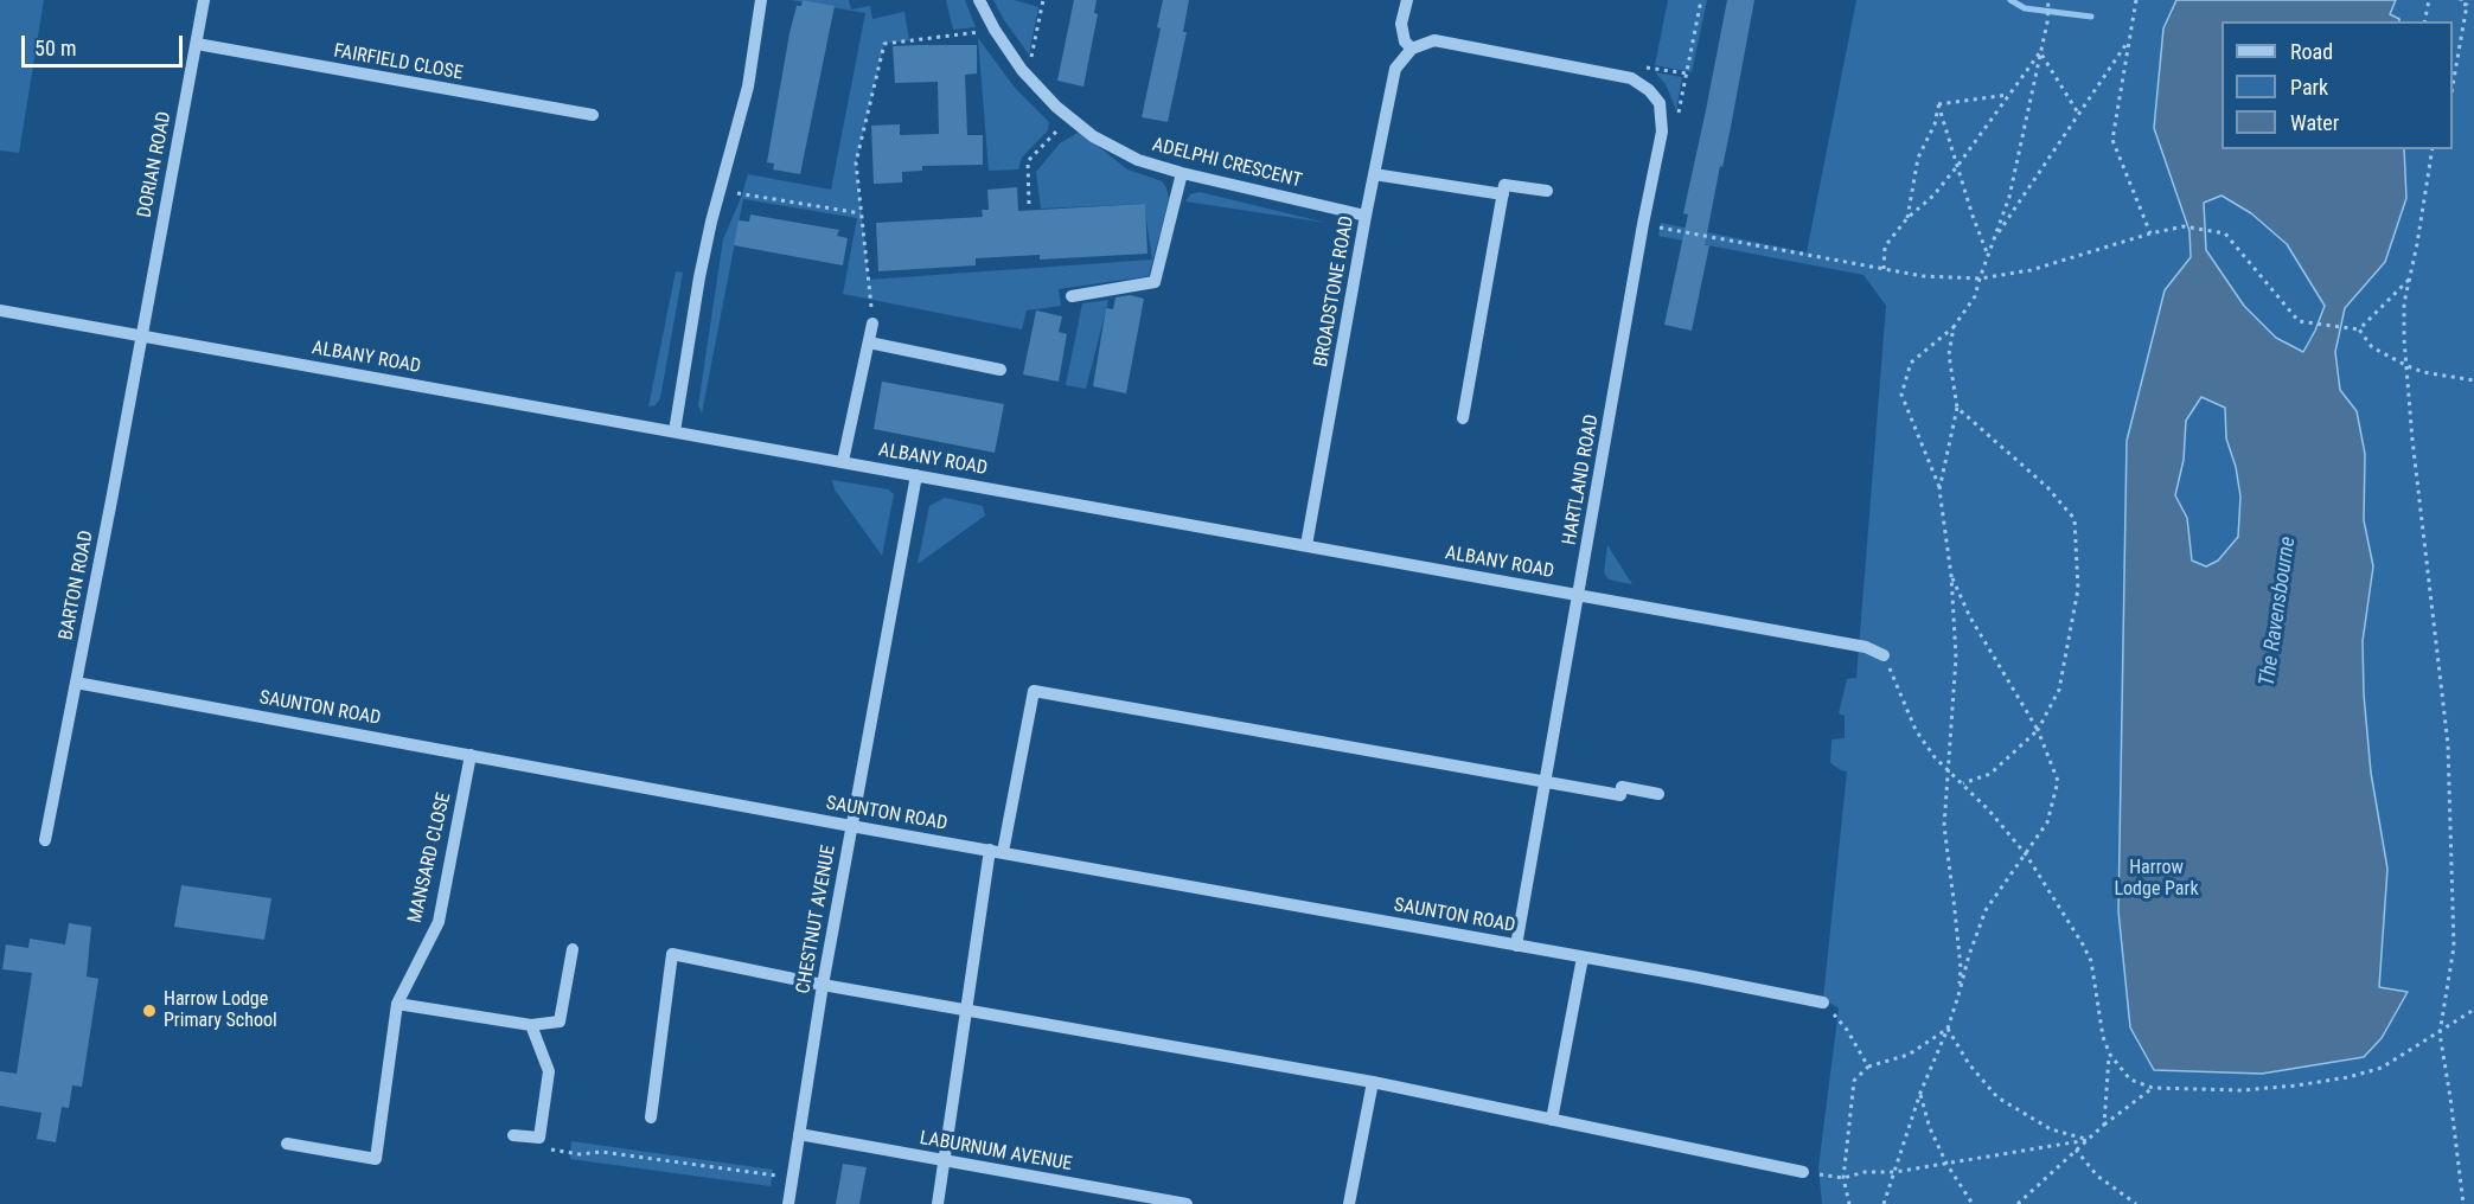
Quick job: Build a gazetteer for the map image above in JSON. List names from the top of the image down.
{
  "streets": {
    "street": [
      "FAIRFIELD CLOSE",
      "ADELPHI CRESCENT",
      "DORIAN ROAD",
      "BROADSTONE ROAD",
      "ALBANY ROAD",
      "HARTLAND ROAD",
      "BARTON ROAD",
      "SAUNTON ROAD",
      "MANSARD CLOSE",
      "CHESTNUT AVENUE",
      "LABURNUM AVENUE"
    ]
  },
  "crossings": [
    ["FAIRFIELD CLOSE", "DORIAN ROAD"],
    ["ADELPHI CRESCENT", "BROADSTONE ROAD"],
    ["DORIAN ROAD", "ALBANY ROAD"],
    ["DORIAN ROAD", "BARTON ROAD"],
    ["BROADSTONE ROAD", "ALBANY ROAD"],
    ["ALBANY ROAD", "HARTLAND ROAD"],
    ["ALBANY ROAD", "BARTON ROAD"],
    ["ALBANY ROAD", "CHESTNUT AVENUE"],
    ["HARTLAND ROAD", "SAUNTON ROAD"],
    ["BARTON ROAD", "SAUNTON ROAD"],
    ["SAUNTON ROAD", "MANSARD CLOSE"],
    ["SAUNTON ROAD", "CHESTNUT AVENUE"],
    ["CHESTNUT AVENUE", "LABURNUM AVENUE"]
  ],
  "water": ["The Ravensbourne"],
  "parks": ["Harrow Lodge Park"],
  "places": ["Harrow Lodge Primary School"],
  "legend": ["Road", "Park", "Water"],
  "scale_bar": "50 m"
}
